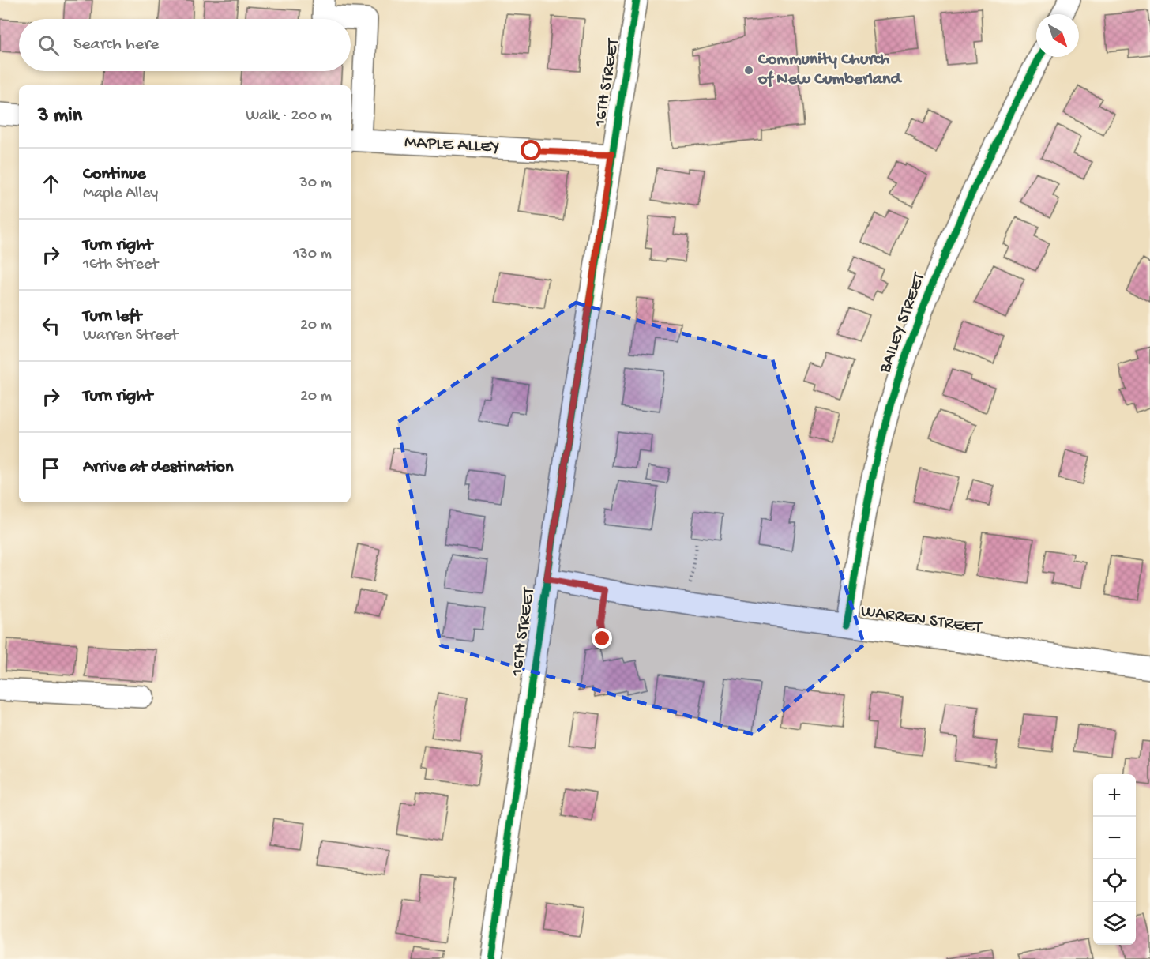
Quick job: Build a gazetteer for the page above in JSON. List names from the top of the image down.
{
  "streets": {
    "street": [
      "16TH STREET",
      "MAPLE ALLEY",
      "BAILEY STREET",
      "WARREN STREET"
    ]
  },
  "crossings": [
    ["16TH STREET", "MAPLE ALLEY"],
    ["16TH STREET", "WARREN STREET"],
    ["BAILEY STREET", "WARREN STREET"]
  ],
  "places": ["Community Church of New Cumberland"],
  "north": "bottom right",
  "page": {
    "search": "Search here",
    "heading": ["3 min", "Walk · 200 m"],
    "list": [
      ["Continue", "Maple Alley", "30 m"],
      ["Turn right", "16th Street", "130 m"],
      ["Turn left", "Warren Street", "20 m"],
      ["Turn right", "20 m"],
      "Arrive at destination"
    ],
    "map_buttons": ["+", "−"]
  }
}
